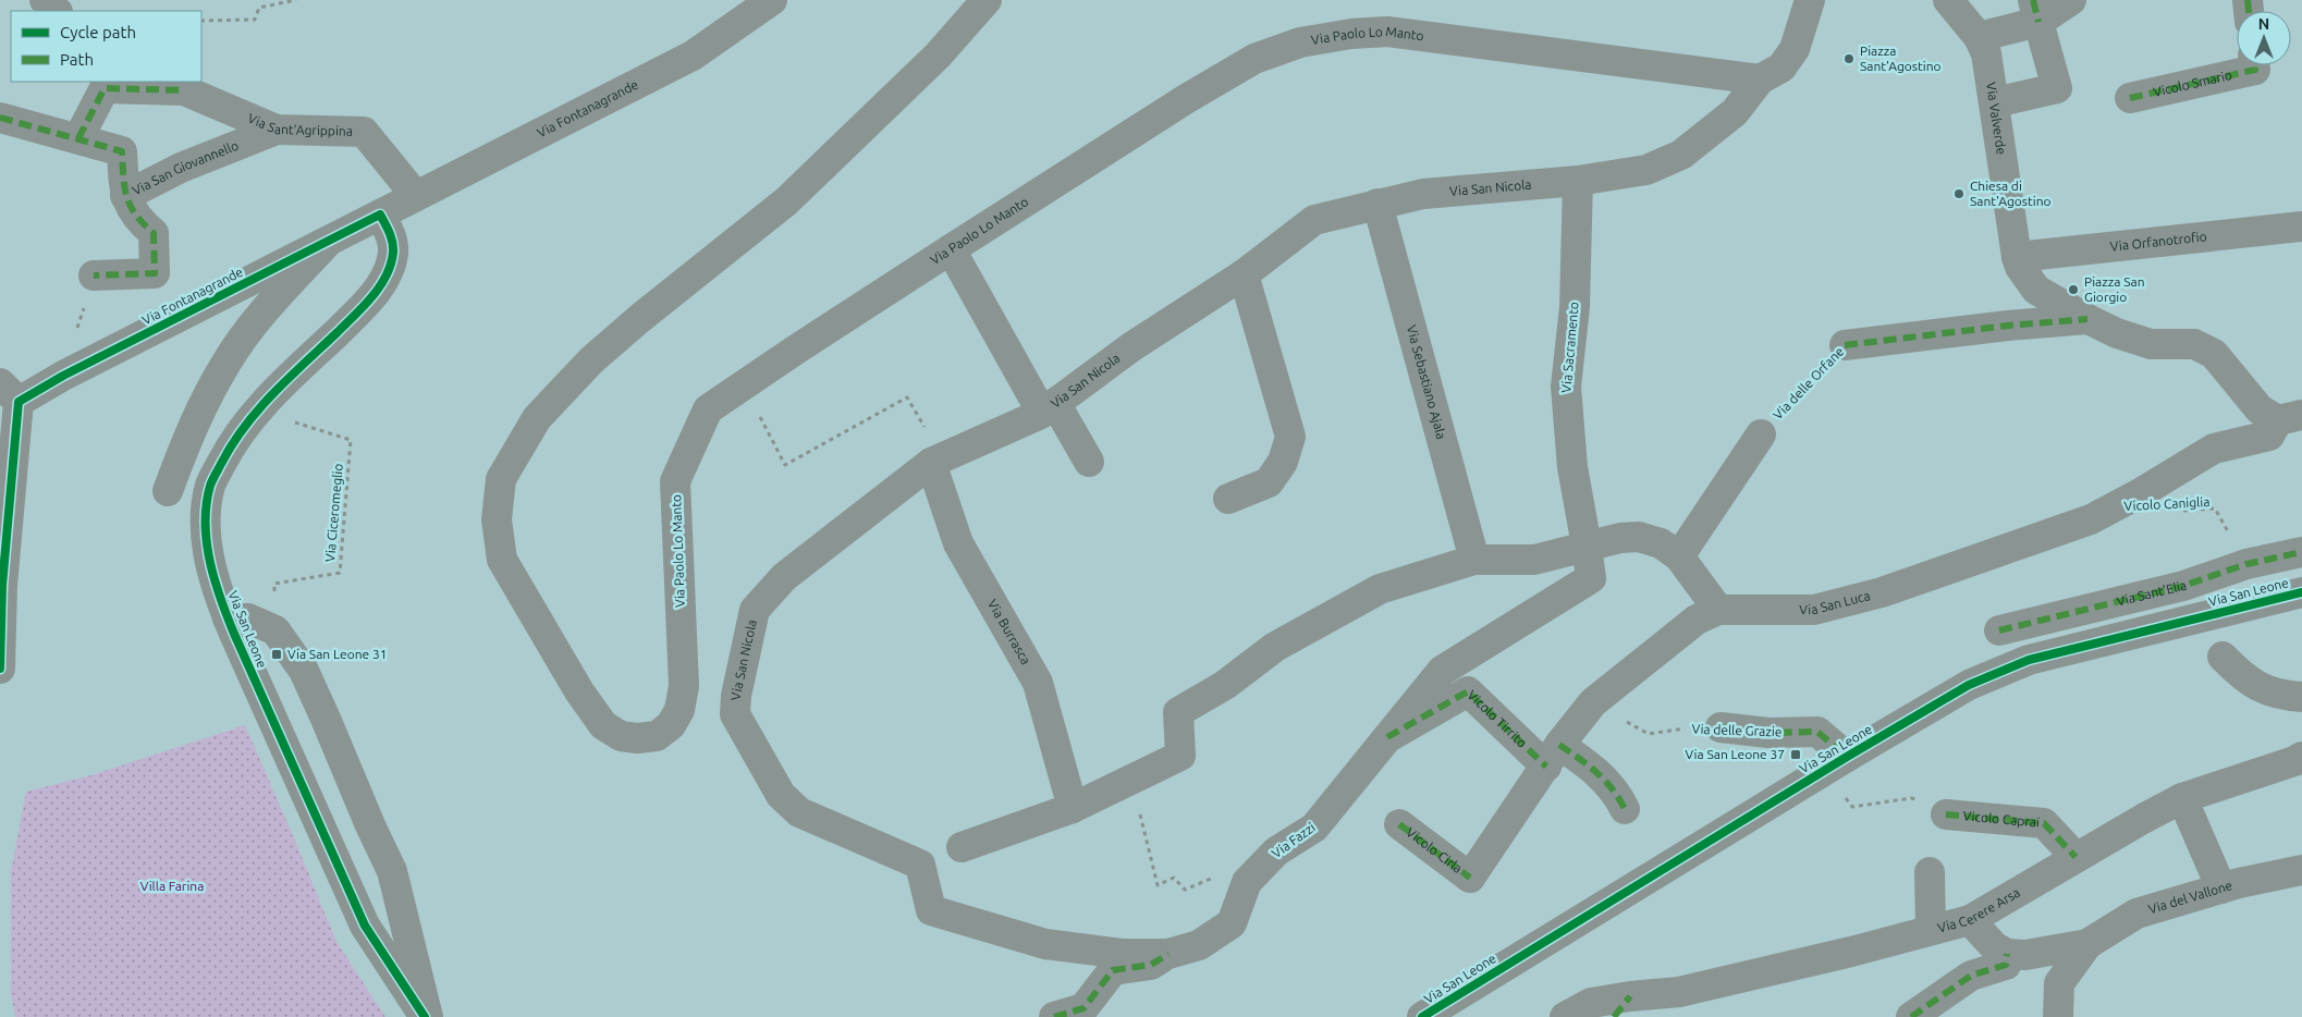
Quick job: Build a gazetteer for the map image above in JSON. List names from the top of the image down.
{
  "streets": {
    "street": [
      "Via Paolo Lo Manto",
      "Vicolo Smario",
      "Via Fontanagrande",
      "Via Valverde",
      "Via Sant'Agrippina",
      "Via San Giovannello",
      "Via San Nicola",
      "Via Orfanotrofio",
      "Via Sacramento",
      "Via Sebastiano Ajala",
      "Via delle Orfane",
      "Via San Leone",
      "Via Sant'Elia",
      "Via San Luca",
      "Via Burrasca",
      "Vicolo Tirrito",
      "Via delle Grazie",
      "Vicolo Caprai",
      "Via Fazzi",
      "Vicolo Cirla",
      "Via del Vallone",
      "Via Cerere Arsa"
    ],
    "path": ["Vicolo Caniglia", "Via Ciceromeglio"]
  },
  "crossings": [
    ["Via Paolo Lo Manto", "Via San Nicola"],
    ["Via Fontanagrande", "Via Sant'Agrippina"],
    ["Via Fontanagrande", "Via San Leone"],
    ["Via Valverde", "Via Orfanotrofio"],
    ["Via Sant'Agrippina", "Via San Giovannello"],
    ["Via San Nicola", "Via Sacramento"],
    ["Via San Nicola", "Via Sebastiano Ajala"],
    ["Via San Nicola", "Via Burrasca"],
    ["Via San Nicola", "Via Fazzi"],
    ["Via Sacramento", "Via Fazzi"],
    ["Vicolo Caniglia", "Via Sant'Elia"],
    ["Via Ciceromeglio", "Via San Leone"],
    ["Via San Leone", "Via delle Grazie"],
    ["Via San Luca", "Vicolo Tirrito"],
    ["Via San Luca", "Via delle Grazie"],
    ["Via San Luca", "Vicolo Cirla"],
    ["Vicolo Tirrito", "Via Fazzi"],
    ["Vicolo Caprai", "Via Cerere Arsa"]
  ],
  "parks": ["Villa Farina"],
  "places": {
    "other": ["Piazza Sant'Agostino", "Chiesa di Sant'Agostino", "Piazza San Giorgio"],
    "transit": ["Via San Leone 31", "Via San Leone 37"]
  },
  "legend": ["Cycle path", "Path"],
  "north": "top"
}
